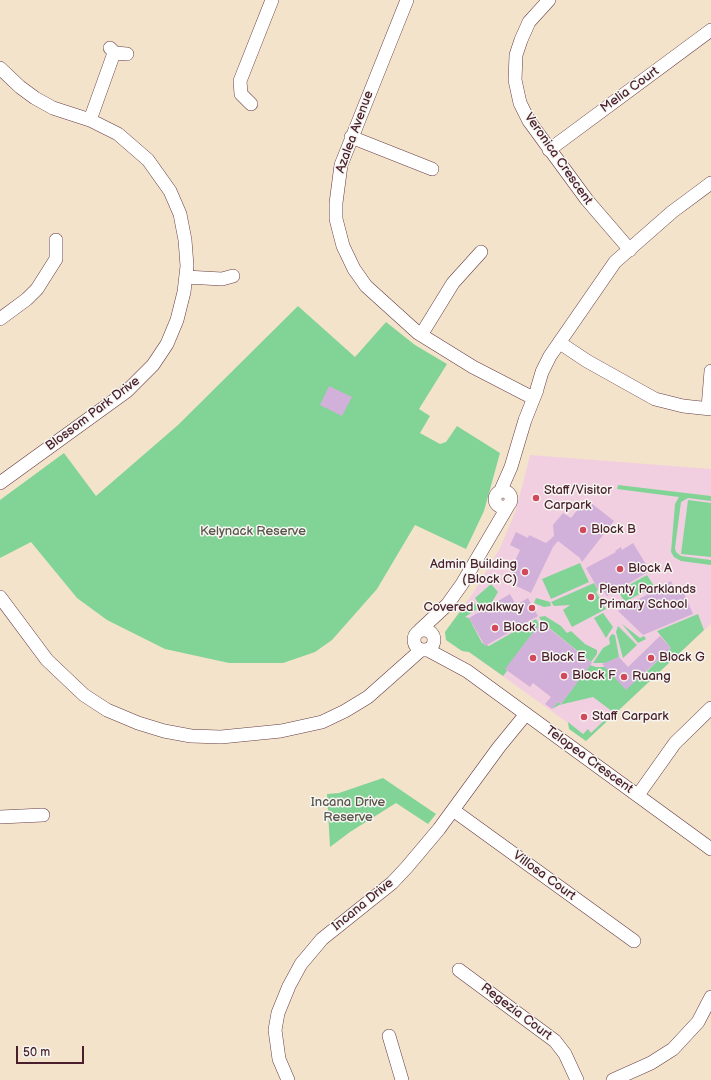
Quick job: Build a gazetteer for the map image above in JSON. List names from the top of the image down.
{
  "streets": {
    "street": [
      "Melia Court",
      "Azalea Avenue",
      "Veronica Crescent",
      "Blossom Park Drive",
      "Telopea Crescent",
      "Villosa Court",
      "Incana Drive",
      "Regezia Court"
    ]
  },
  "crossings": [
    ["Melia Court", "Veronica Crescent"],
    ["Telopea Crescent", "Incana Drive"],
    ["Villosa Court", "Incana Drive"]
  ],
  "parks": ["Kelynack Reserve", "Incana Drive Reserve"],
  "places": [
    "Staff/Visitor Carpark",
    "Block B",
    "Block A",
    "Admin Building (Block C)",
    "Plenty Parklands Primary School",
    "Covered walkway",
    "Block D",
    "Block E",
    "Block G",
    "Block F",
    "Ruang",
    "Staff Carpark"
  ],
  "scale_bar": "50 m"
}
